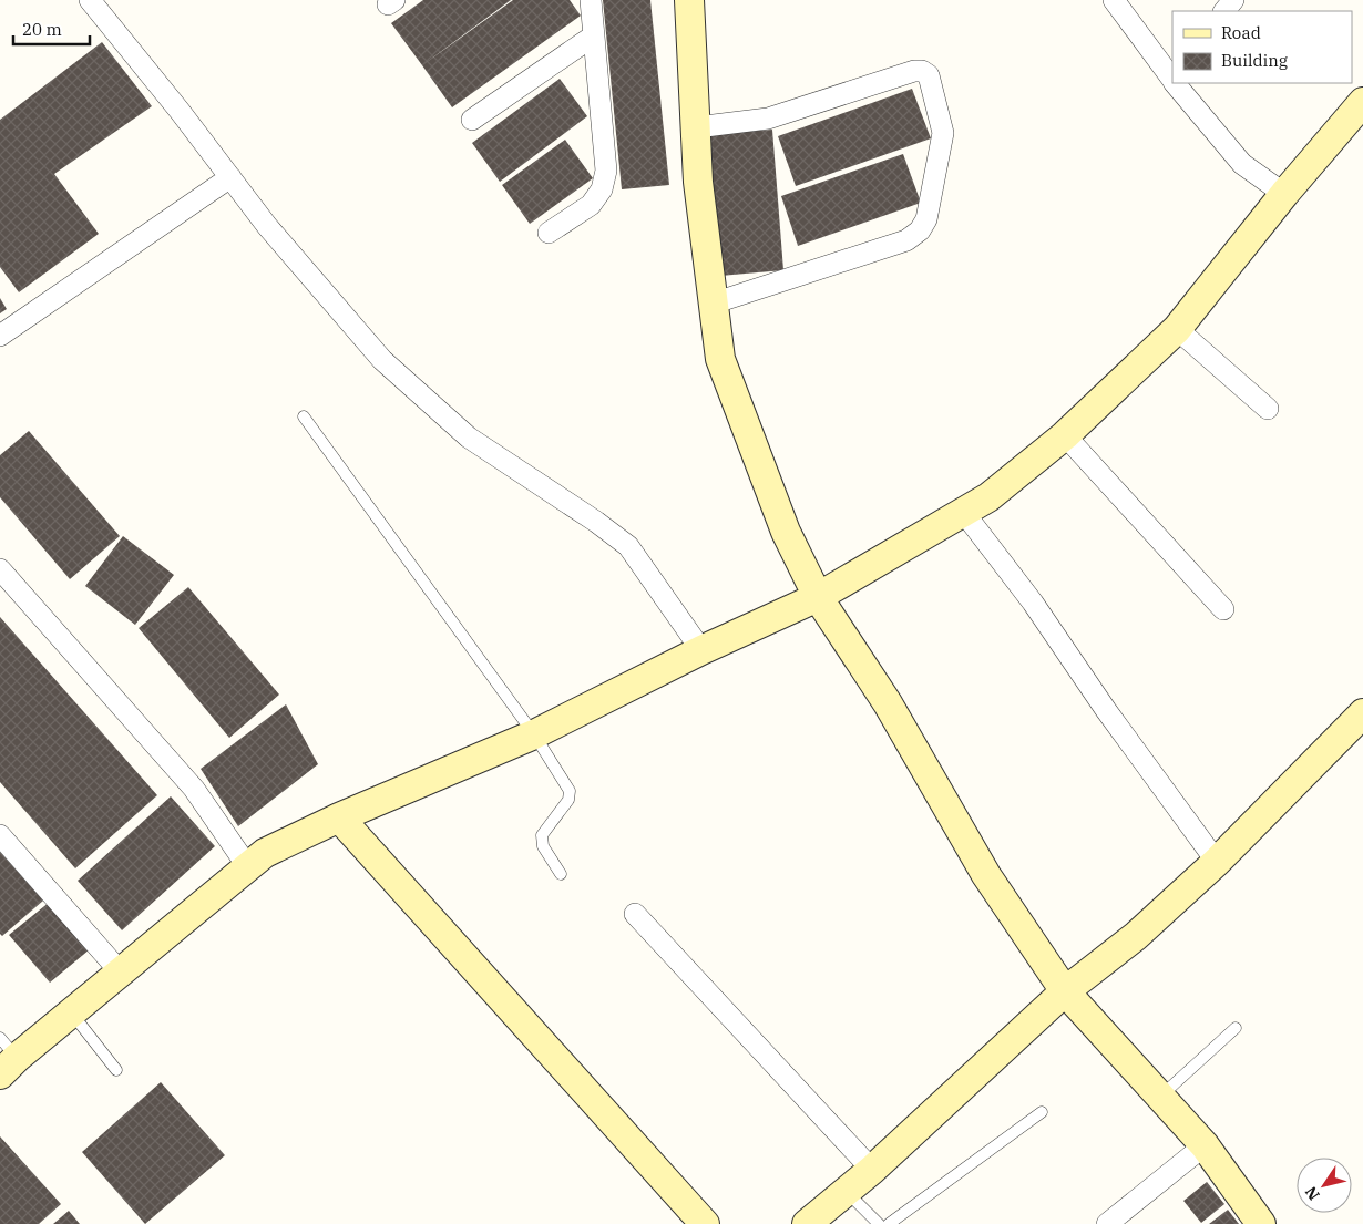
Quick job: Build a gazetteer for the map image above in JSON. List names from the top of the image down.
{
  "legend": ["Road", "Building"],
  "scale_bar": "20 m",
  "north": "bottom left"
}
